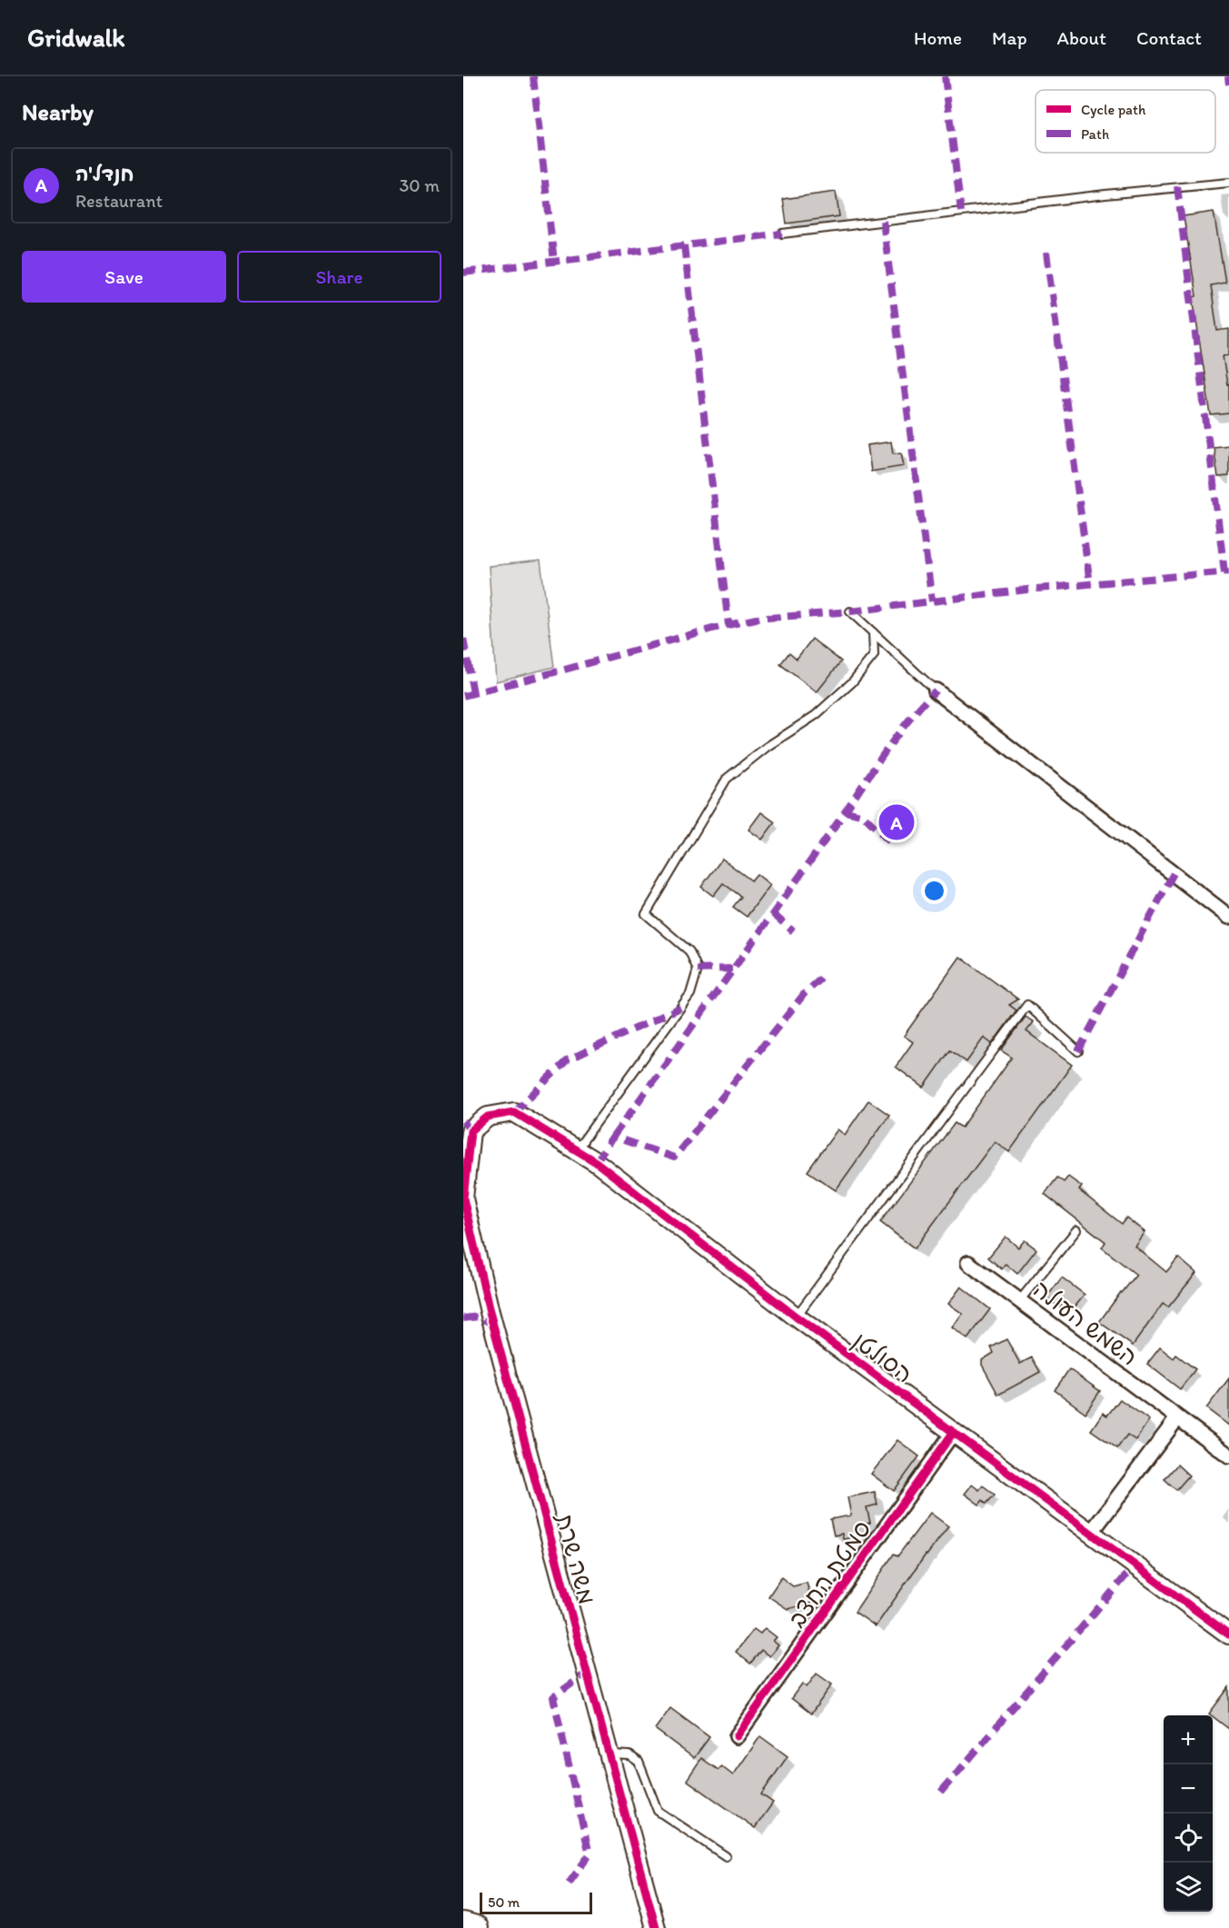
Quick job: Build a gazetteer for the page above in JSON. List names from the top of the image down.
{
  "streets": {
    "street": [
      "השמש העולה",
      "הסולטן",
      "משה שרת",
      "סמטת החצב"
    ]
  },
  "crossings": [
    ["הסולטן", "משה שרת"],
    ["הסולטן", "סמטת החצב"]
  ],
  "legend": ["Cycle path", "Path"],
  "scale_bar": "50 m",
  "page": {
    "header": "Gridwalk",
    "nav": [
      "Home",
      "Map",
      "About",
      "Contact"
    ],
    "heading": "Nearby",
    "list": [
      {
        "mark": "A",
        "name": "חנדל'ה",
        "note": "Restaurant",
        "value": "30 m"
      }
    ],
    "buttons": ["Save", "Share"],
    "pins": "A",
    "map_buttons": ["+", "−"],
    "scale": "50 m"
  }
}
